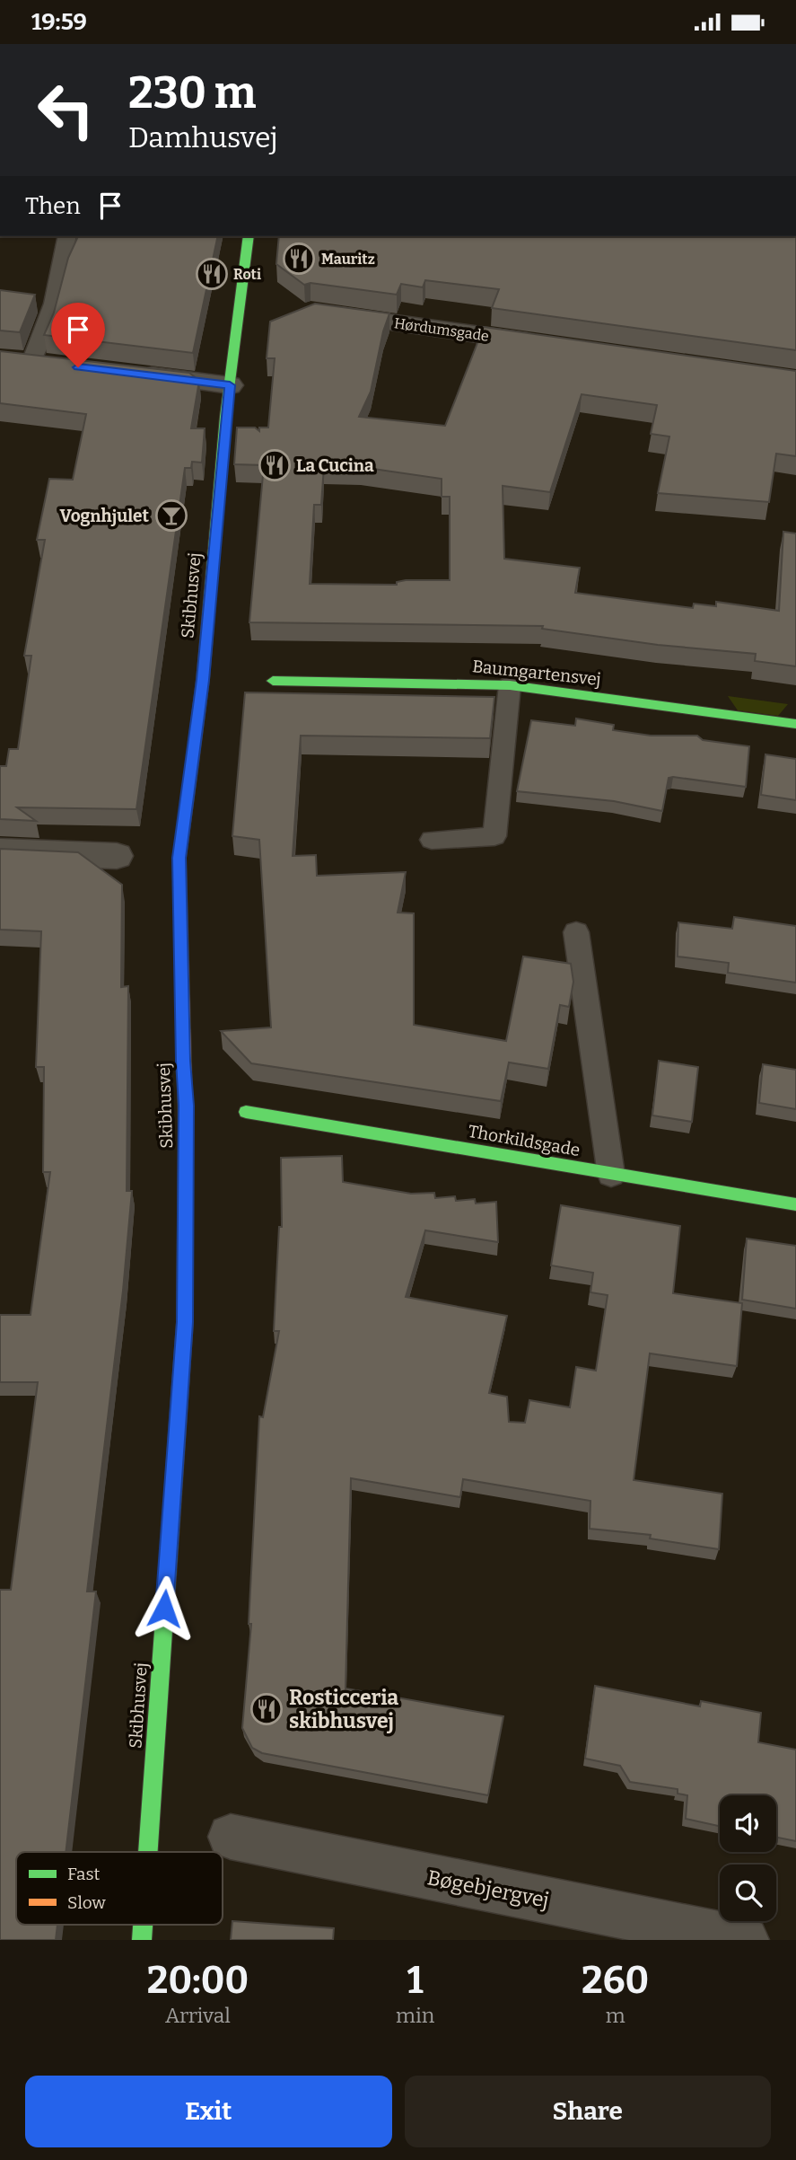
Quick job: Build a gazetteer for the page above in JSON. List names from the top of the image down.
{
  "streets": {
    "street": [
      "Hørdumsgade",
      "Skibhusvej",
      "Baumgartensvej",
      "Thorkildsgade",
      "Bøgebjergvej"
    ]
  },
  "places": {
    "restaurant": [
      "Mauritz",
      "Roti",
      "La Cucina",
      "Rosticceria skibhusvej"
    ],
    "bar": ["Vognhjulet"]
  },
  "legend": ["Fast", "Slow"],
  "page": {
    "status": "19:59",
    "turn": ["230 m", "Damhusvej"],
    "then": "Then",
    "eta": [
      "20:00",
      "Arrival",
      "1",
      "min",
      "260",
      "m"
    ],
    "buttons": ["Exit", "Share"]
  }
}
